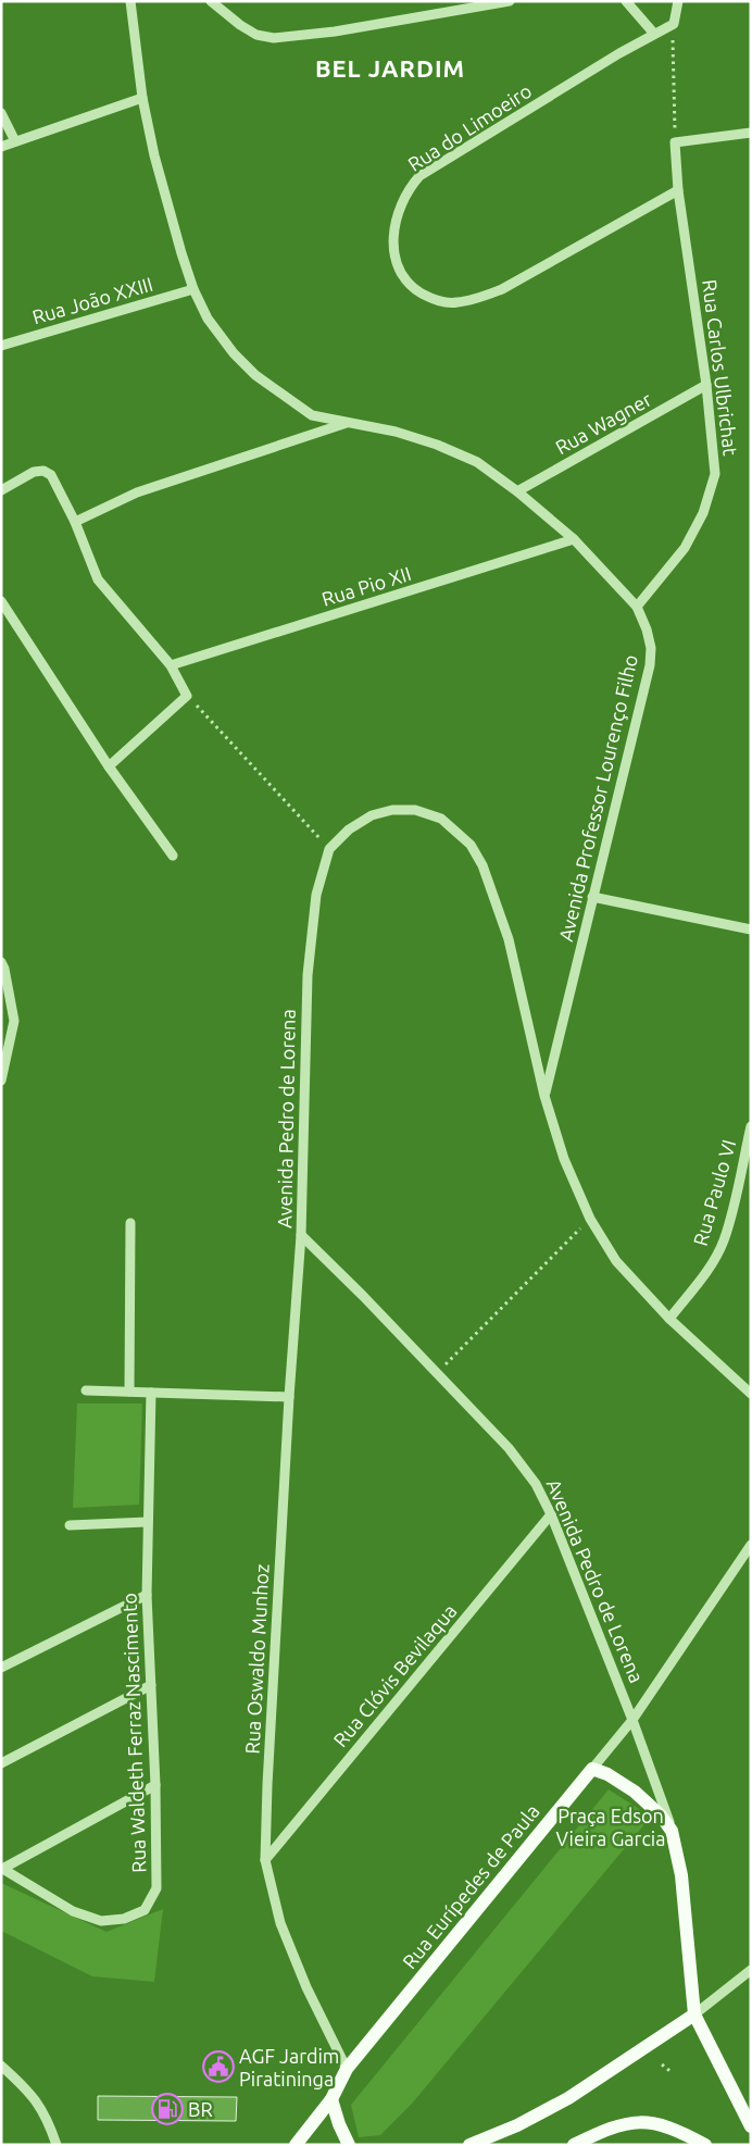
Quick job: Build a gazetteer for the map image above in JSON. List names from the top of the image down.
{
  "streets": {
    "main road": ["Avenida Pedro de Lorena", "Rua Eurípedes de Paula"],
    "street": [
      "Rua do Limoeiro",
      "Rua João XXIII",
      "Rua Carlos Ulbrichat",
      "Rua Wagner",
      "Rua Pio XII",
      "Avenida Professor Lourenço Filho",
      "Rua Paulo VI",
      "Rua Oswaldo Munhoz",
      "Rua Clóvis Bevilaqua",
      "Rua Waldeth Ferraz Nascimento"
    ]
  },
  "crossings": [
    ["Rua do Limoeiro", "Rua Carlos Ulbrichat"],
    ["Rua João XXIII", "Avenida Professor Lourenço Filho"],
    ["Rua Carlos Ulbrichat", "Rua Wagner"],
    ["Rua Carlos Ulbrichat", "Avenida Professor Lourenço Filho"],
    ["Rua Wagner", "Avenida Professor Lourenço Filho"],
    ["Rua Pio XII", "Avenida Professor Lourenço Filho"],
    ["Avenida Professor Lourenço Filho", "Avenida Pedro de Lorena"],
    ["Avenida Pedro de Lorena", "Rua Oswaldo Munhoz"],
    ["Avenida Pedro de Lorena", "Rua Clóvis Bevilaqua"],
    ["Avenida Pedro de Lorena", "Rua Eurípedes de Paula"],
    ["Rua Oswaldo Munhoz", "Rua Clóvis Bevilaqua"],
    ["Rua Oswaldo Munhoz", "Rua Eurípedes de Paula"]
  ],
  "districts": ["BEL JARDIM"],
  "parks": ["Praça Edson Vieira Garcia"],
  "places": {
    "public building": ["AGF Jardim Piratininga"],
    "fuel station": ["BR"]
  }
}
